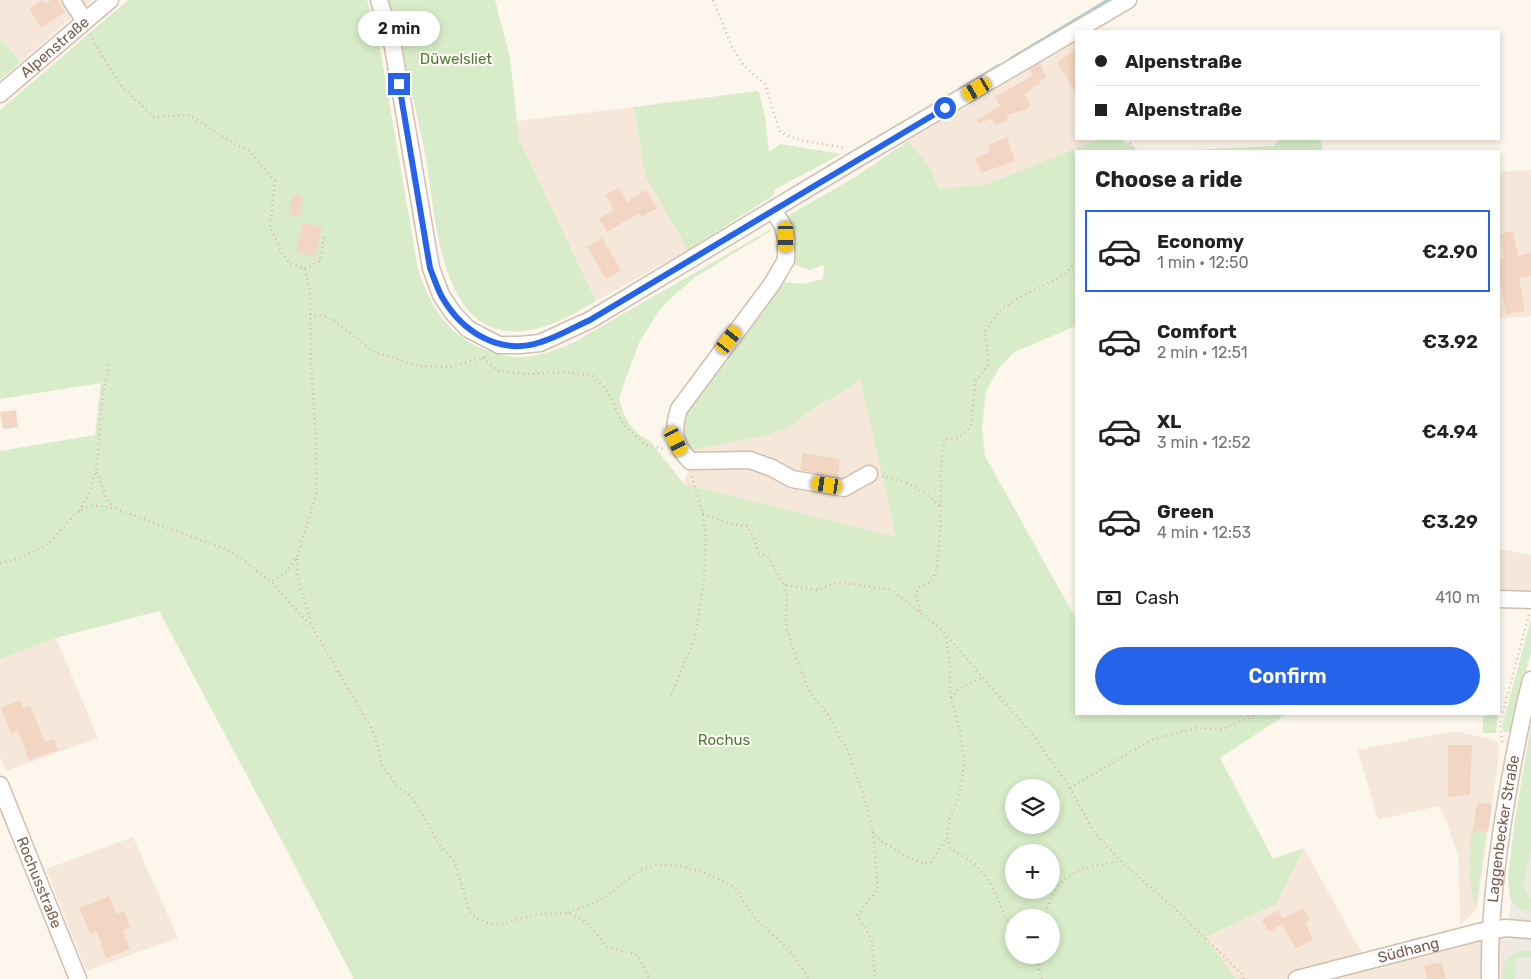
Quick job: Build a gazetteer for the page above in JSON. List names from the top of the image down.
{
  "streets": {
    "street": [
      "Alpenstraße",
      "Laggenbecker Straße",
      "Rochusstraße",
      "Südhang"
    ]
  },
  "crossings": [
    ["Laggenbecker Straße", "Südhang"]
  ],
  "parks": ["Düwelsliet", "Rochus"],
  "page": {
    "bubble": "2 min",
    "banner": ["Alpenstraße", "Alpenstraße"],
    "heading": "Choose a ride",
    "list": [
      {
        "name": "Economy",
        "note": "1 min · 12:50",
        "value": "€2.90"
      },
      {
        "name": "Comfort",
        "note": "2 min · 12:51",
        "value": "€3.92"
      },
      {
        "name": "XL",
        "note": "3 min · 12:52",
        "value": "€4.94"
      },
      {
        "name": "Green",
        "note": "4 min · 12:53",
        "value": "€3.29"
      }
    ],
    "pay": ["Cash", "410 m"],
    "buttons": "Confirm",
    "map_buttons": ["+", "−"]
  }
}
